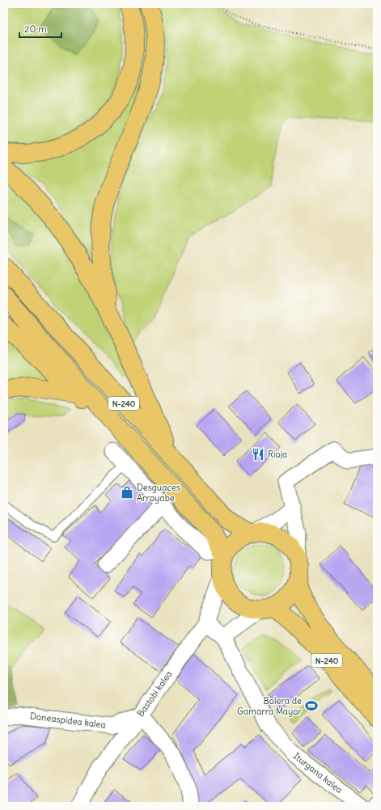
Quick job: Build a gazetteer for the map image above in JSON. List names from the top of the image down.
{
  "streets": {
    "highway": ["N-240"],
    "street": ["Bastobi kalea", "Doneaspidea kalea", "Iturgana kalea"]
  },
  "crossings": [
    ["N-240", "Bastobi kalea"],
    ["Bastobi kalea", "Doneaspidea kalea"],
    ["Bastobi kalea", "Iturgana kalea"]
  ],
  "places": {
    "restaurant": ["Rioja"],
    "shop": ["Desguaces Arroyabe"],
    "sports": ["Bolera de Gamarra Mayor"]
  },
  "scale_bar": "20 m"
}
